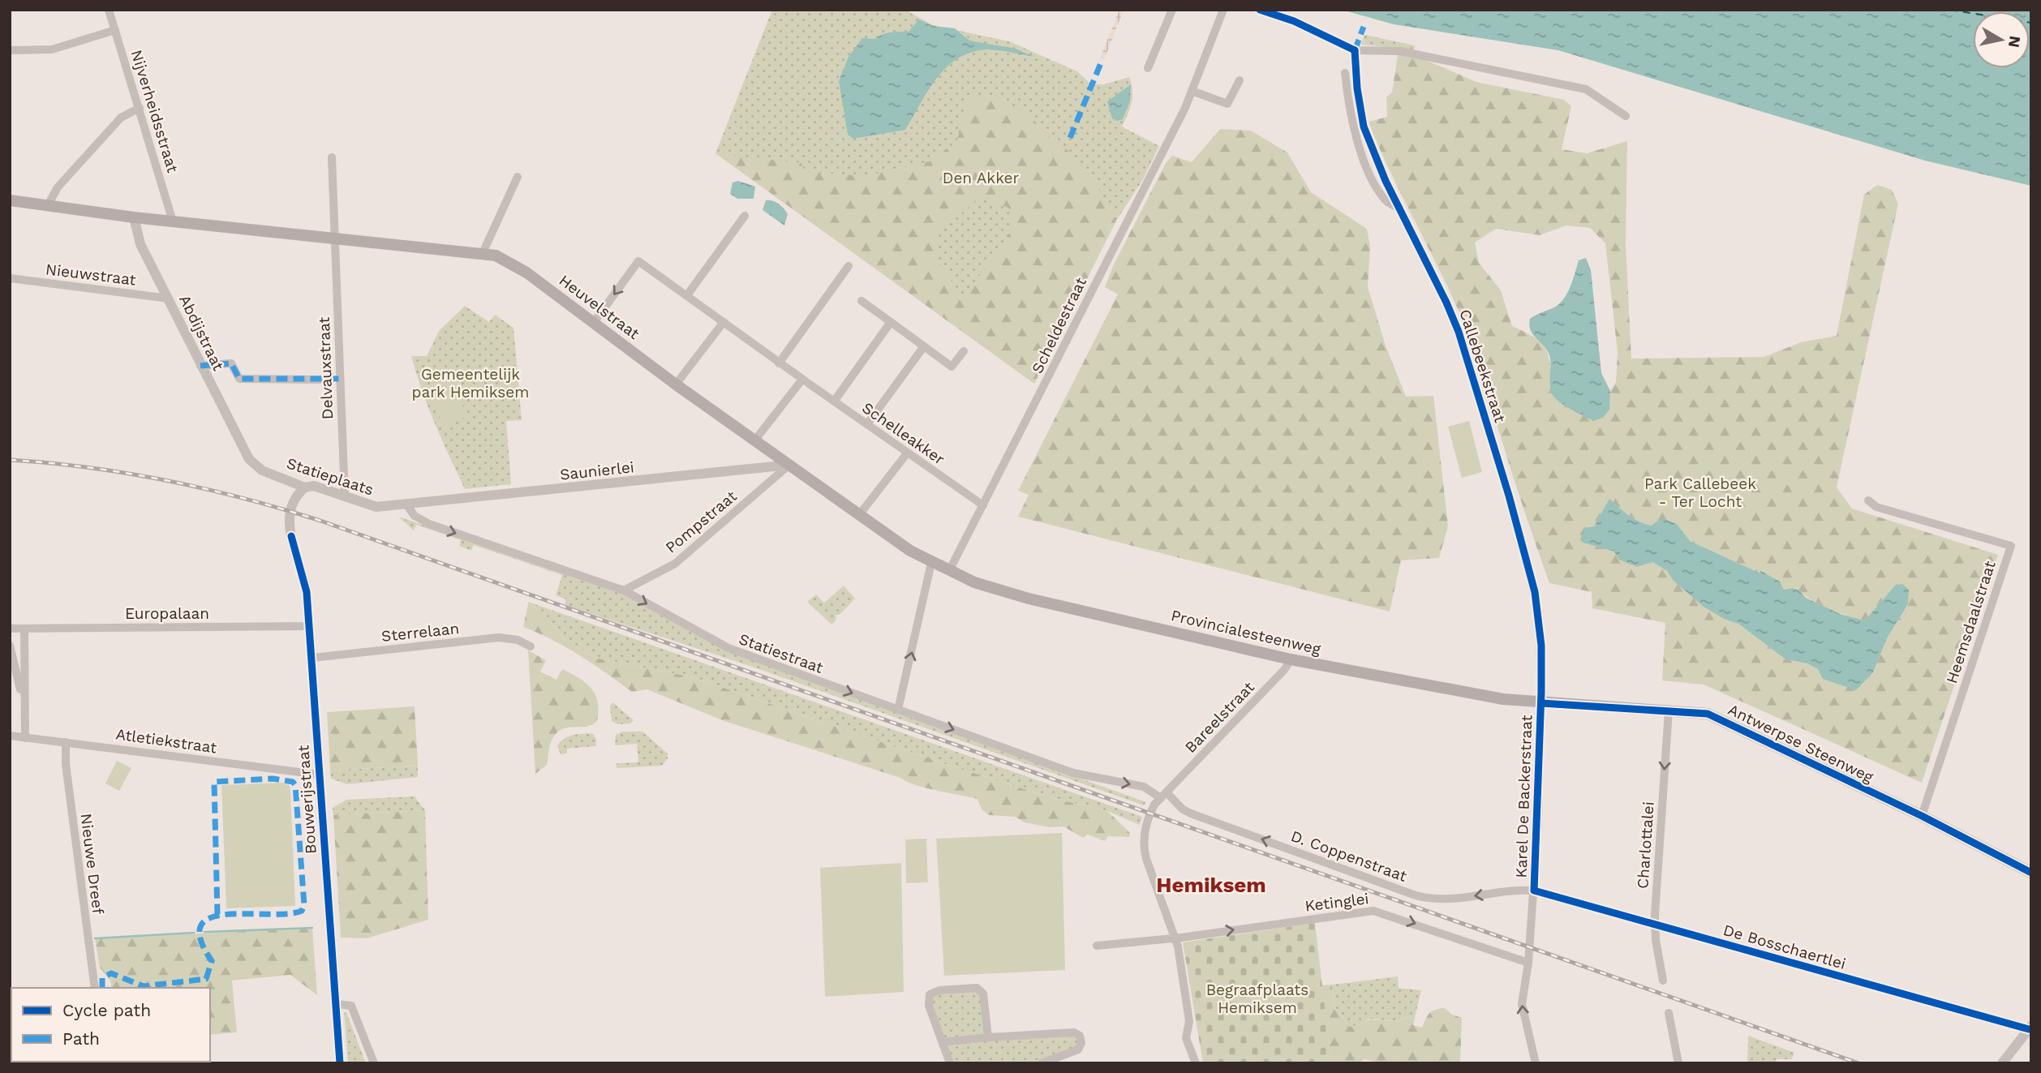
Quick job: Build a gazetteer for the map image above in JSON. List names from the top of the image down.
{
  "streets": {
    "main road": ["Heuvelstraat", "Provincialesteenweg", "Antwerpse Steenweg"],
    "street": [
      "Nijverheidsstraat",
      "Nieuwstraat",
      "Scheldestraat",
      "Abdijstraat",
      "Callebeekstraat",
      "Delvauxstraat",
      "Schelleakker",
      "Saunierlei",
      "Statieplaats",
      "Pompstraat",
      "Europalaan",
      "Heemsdaalstraat",
      "Sterrelaan",
      "Statiestraat",
      "Bareelstraat",
      "Atletiekstraat",
      "Karel De Backerstraat",
      "Bouwerijstraat",
      "Charlottalei",
      "D. Coppenstraat",
      "Nieuwe Dreef",
      "Ketinglei",
      "De Bosschaertlei"
    ]
  },
  "crossings": [
    ["Nijverheidsstraat", "Heuvelstraat"],
    ["Nieuwstraat", "Abdijstraat"],
    ["Heuvelstraat", "Scheldestraat"],
    ["Heuvelstraat", "Abdijstraat"],
    ["Heuvelstraat", "Delvauxstraat"],
    ["Heuvelstraat", "Schelleakker"],
    ["Heuvelstraat", "Saunierlei"],
    ["Heuvelstraat", "Pompstraat"],
    ["Heuvelstraat", "Provincialesteenweg"],
    ["Scheldestraat", "Schelleakker"],
    ["Scheldestraat", "Provincialesteenweg"],
    ["Abdijstraat", "Statieplaats"],
    ["Callebeekstraat", "Provincialesteenweg"],
    ["Callebeekstraat", "Antwerpse Steenweg"],
    ["Callebeekstraat", "Karel De Backerstraat"],
    ["Delvauxstraat", "Statieplaats"],
    ["Saunierlei", "Statieplaats"],
    ["Saunierlei", "Pompstraat"],
    ["Saunierlei", "Statiestraat"],
    ["Statieplaats", "Statiestraat"],
    ["Statieplaats", "Bouwerijstraat"],
    ["Pompstraat", "Statiestraat"],
    ["Europalaan", "Bouwerijstraat"],
    ["Heemsdaalstraat", "Antwerpse Steenweg"],
    ["Sterrelaan", "Bouwerijstraat"],
    ["Provincialesteenweg", "Bareelstraat"],
    ["Provincialesteenweg", "Antwerpse Steenweg"],
    ["Provincialesteenweg", "Karel De Backerstraat"],
    ["Statiestraat", "Bareelstraat"],
    ["Statiestraat", "D. Coppenstraat"],
    ["Bareelstraat", "D. Coppenstraat"],
    ["Bareelstraat", "Ketinglei"],
    ["Atletiekstraat", "Bouwerijstraat"],
    ["Atletiekstraat", "Nieuwe Dreef"],
    ["Antwerpse Steenweg", "Karel De Backerstraat"],
    ["Antwerpse Steenweg", "Charlottalei"],
    ["Karel De Backerstraat", "D. Coppenstraat"],
    ["Karel De Backerstraat", "Ketinglei"],
    ["Karel De Backerstraat", "De Bosschaertlei"],
    ["Charlottalei", "De Bosschaertlei"],
    ["D. Coppenstraat", "De Bosschaertlei"]
  ],
  "one_way": [
    "Statiestraat",
    "Charlottalei",
    "D. Coppenstraat",
    "Ketinglei"
  ],
  "districts": ["Hemiksem"],
  "parks": [
    "Den Akker",
    "Gemeentelijk park Hemiksem",
    "Park Callebeek - Ter Locht",
    "Begraafplaats Hemiksem"
  ],
  "legend": ["Cycle path", "Path"],
  "north": "right"
}
